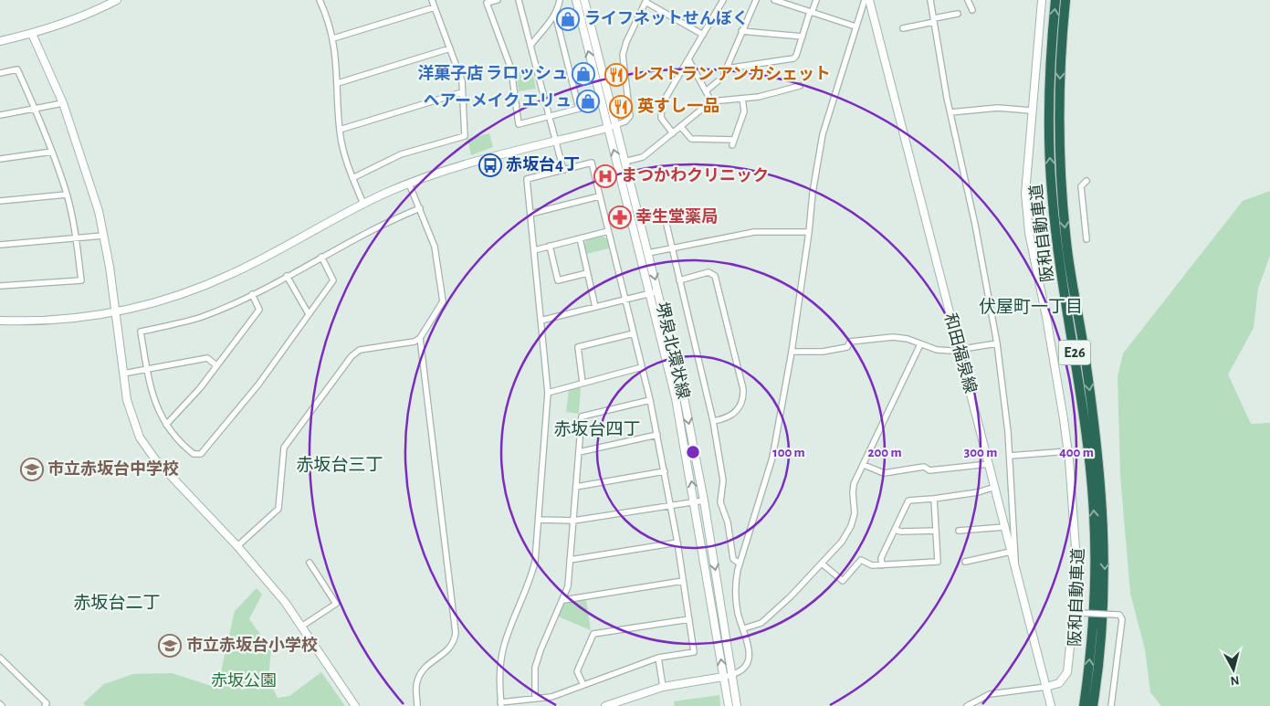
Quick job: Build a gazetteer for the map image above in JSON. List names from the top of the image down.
{
  "streets": {
    "highway": ["阪和自動車道", "E26"],
    "street": ["堺泉北環状線", "和田福泉線"]
  },
  "districts": [
    "伏屋町一丁目",
    "赤坂台四丁",
    "赤坂台三丁",
    "赤坂台二丁"
  ],
  "parks": ["赤坂公園"],
  "places": {
    "shop": ["ライフネットせんぼく", "洋菓子店 ラロッシュ", "ヘアーメイク エリュ"],
    "restaurant": ["レストラン アンカシェット", "英すし一品"],
    "bus stop": ["赤坂台4丁"],
    "hospital": ["まつかわクリニック"],
    "pharmacy": ["幸生堂薬局"],
    "school or university": ["市立赤坂台中学校", "市立赤坂台小学校"]
  },
  "north": "bottom",
  "rings": [
    "100 m",
    "200 m",
    "300 m",
    "400 m"
  ]
}
